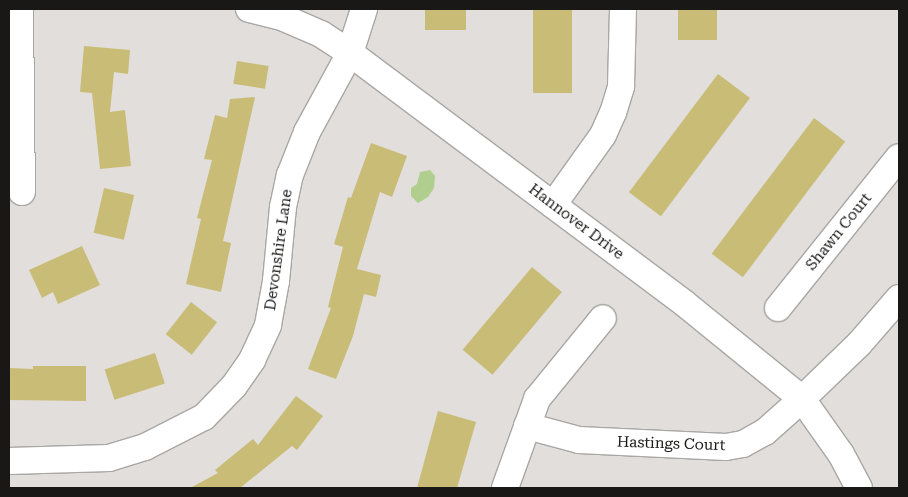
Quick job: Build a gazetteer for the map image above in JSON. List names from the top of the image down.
{
  "streets": {
    "street": [
      "Hannover Drive",
      "Shawn Court",
      "Devonshire Lane",
      "Hastings Court"
    ]
  },
  "crossings": [
    ["Hannover Drive", "Devonshire Lane"],
    ["Hannover Drive", "Hastings Court"]
  ]
}
